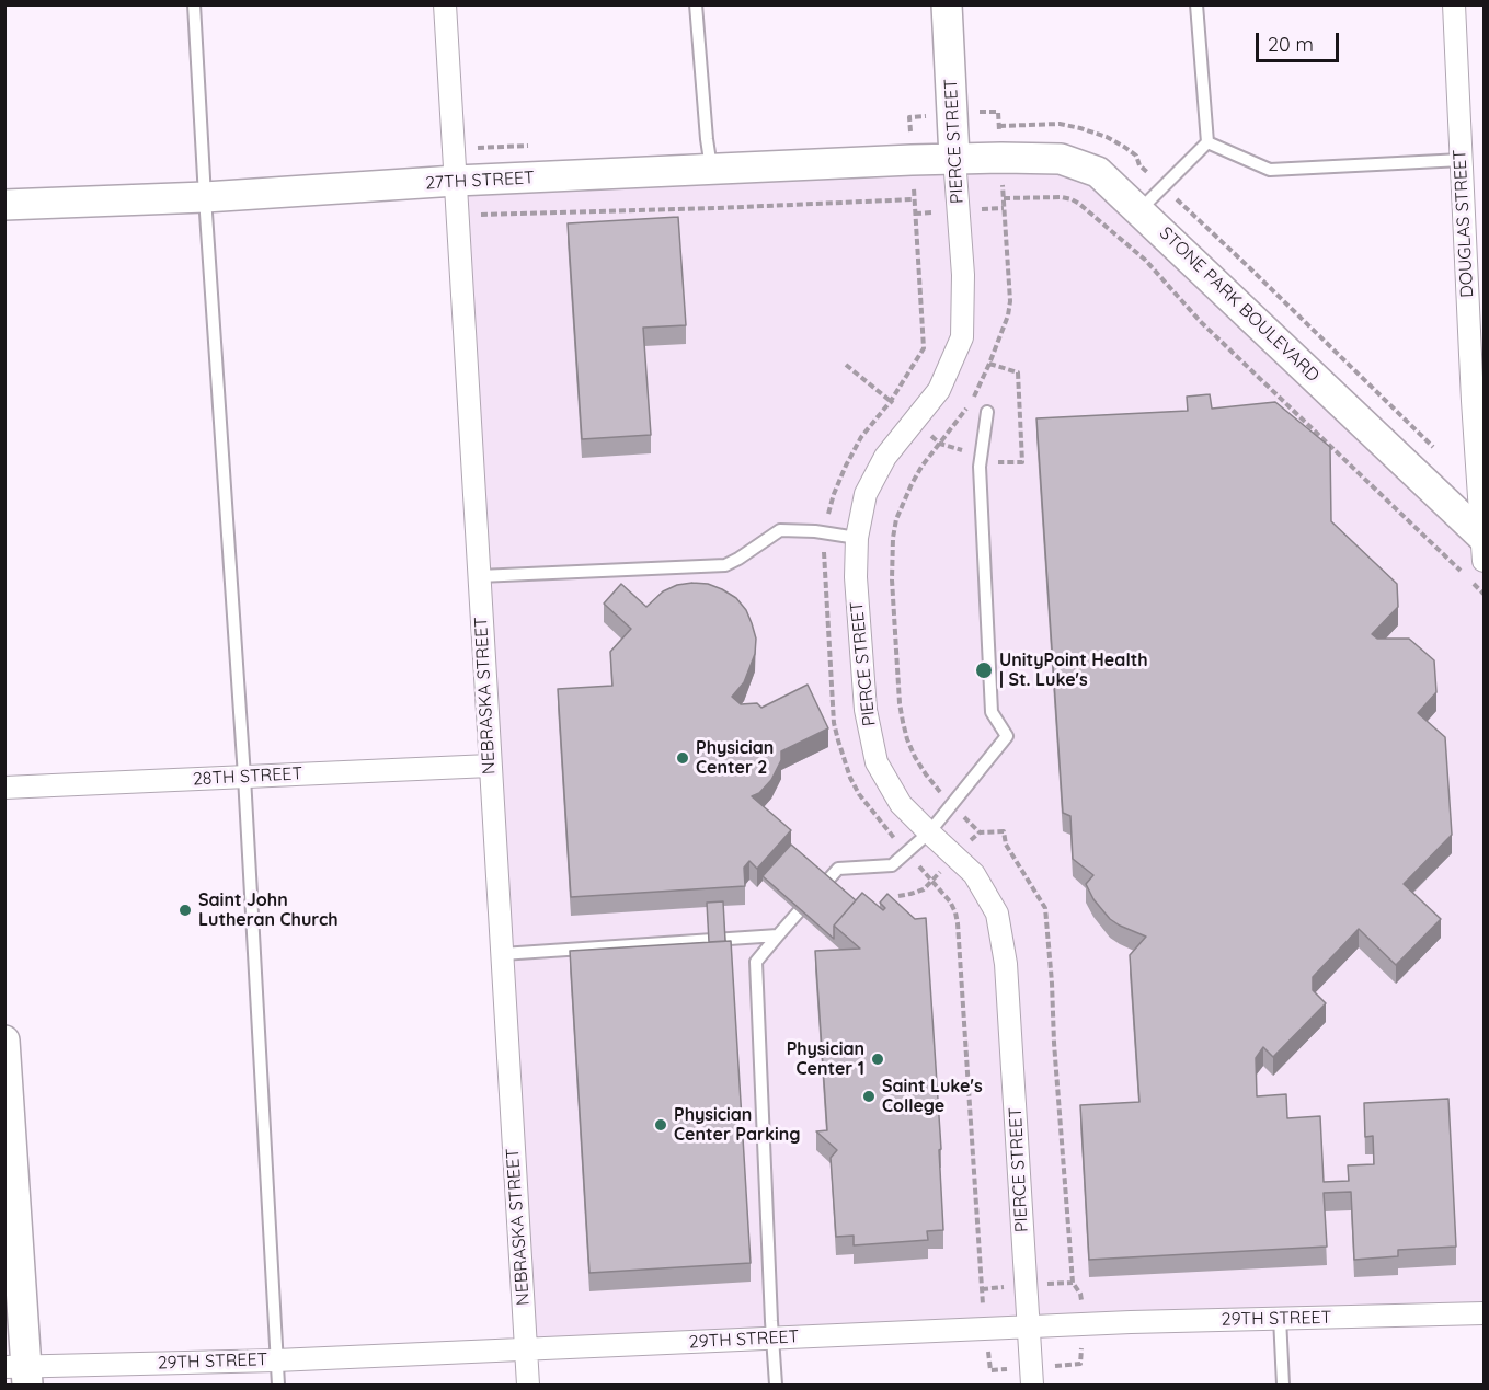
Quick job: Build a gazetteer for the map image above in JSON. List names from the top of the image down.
{
  "streets": {
    "main road": ["PIERCE STREET", "27TH STREET", "STONE PARK BOULEVARD"],
    "street": [
      "DOUGLAS STREET",
      "NEBRASKA STREET",
      "28TH STREET",
      "29TH STREET"
    ]
  },
  "crossings": [
    ["PIERCE STREET", "27TH STREET"],
    ["PIERCE STREET", "STONE PARK BOULEVARD"],
    ["PIERCE STREET", "29TH STREET"],
    ["27TH STREET", "STONE PARK BOULEVARD"],
    ["27TH STREET", "NEBRASKA STREET"],
    ["DOUGLAS STREET", "STONE PARK BOULEVARD"],
    ["NEBRASKA STREET", "28TH STREET"],
    ["NEBRASKA STREET", "29TH STREET"]
  ],
  "places": [
    "UnityPoint Health | St. Luke's",
    "Physician Center 2",
    "Saint John Lutheran Church",
    "Physician Center 1",
    "Saint Luke's College",
    "Physician Center Parking"
  ],
  "scale_bar": "20 m"
}
